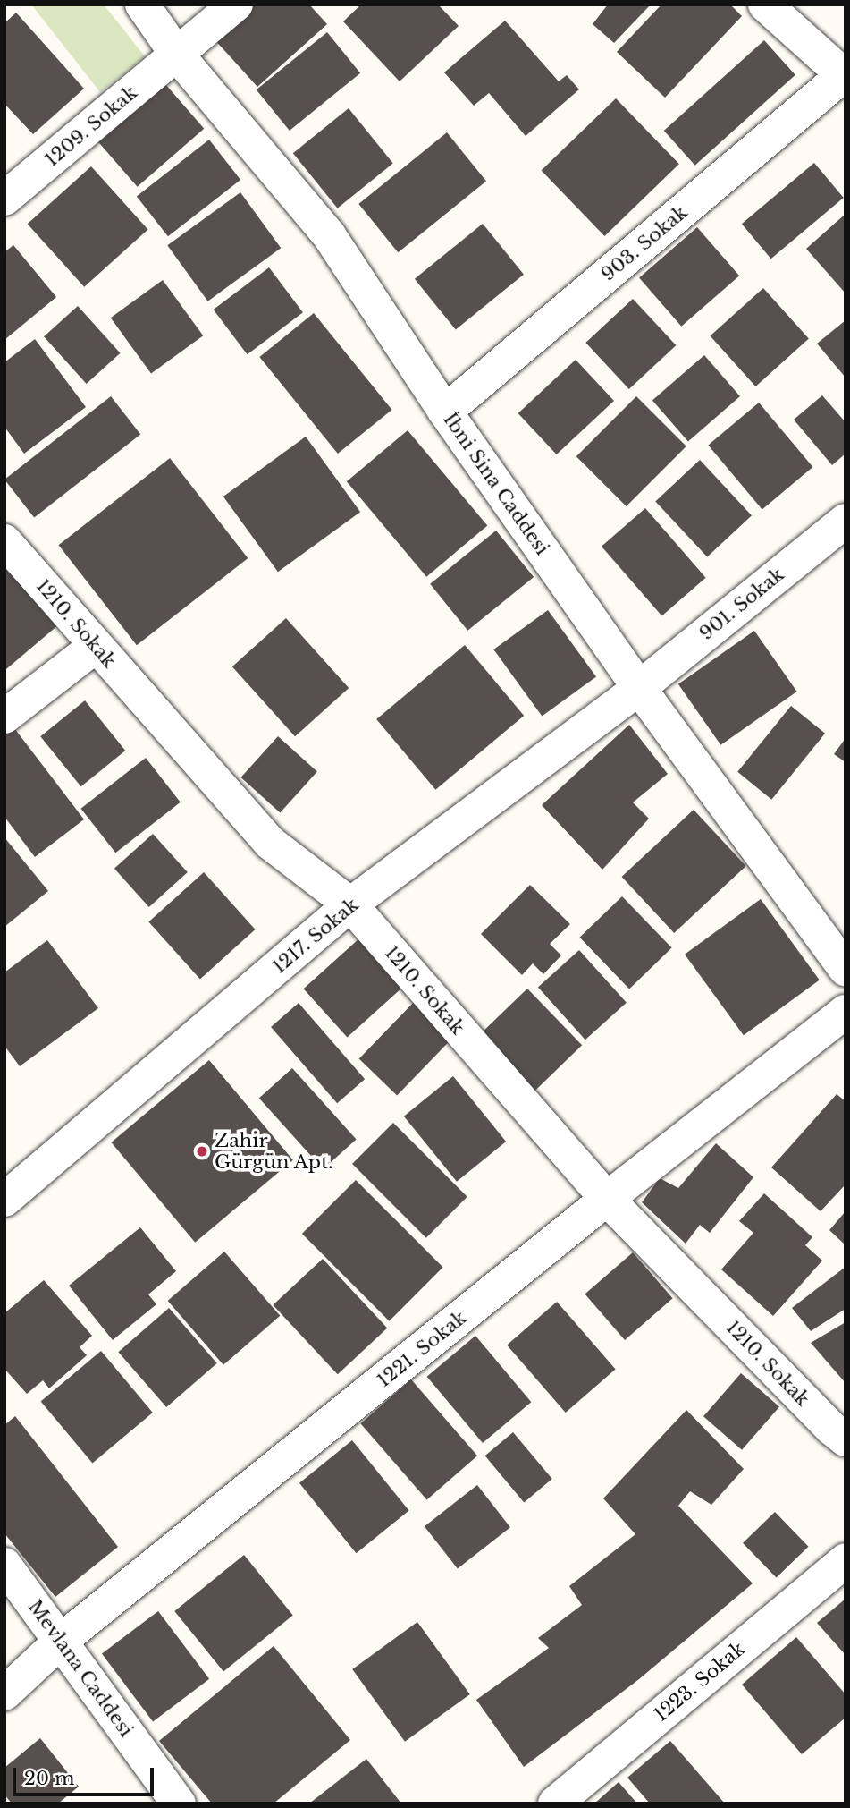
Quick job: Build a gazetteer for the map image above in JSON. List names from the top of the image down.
{
  "streets": {
    "street": [
      "1209. Sokak",
      "903. Sokak",
      "İbni Sina Caddesi",
      "901. Sokak",
      "1210. Sokak",
      "1217. Sokak",
      "1221. Sokak",
      "Mevlana Caddesi",
      "1223. Sokak"
    ]
  },
  "crossings": [
    ["1209. Sokak", "İbni Sina Caddesi"],
    ["903. Sokak", "İbni Sina Caddesi"],
    ["İbni Sina Caddesi", "901. Sokak"],
    ["İbni Sina Caddesi", "1217. Sokak"],
    ["901. Sokak", "1217. Sokak"],
    ["1210. Sokak", "1217. Sokak"],
    ["1210. Sokak", "1221. Sokak"],
    ["1221. Sokak", "Mevlana Caddesi"]
  ],
  "places": ["Zahir Gürgün Apt."],
  "scale_bar": "20 m"
}
